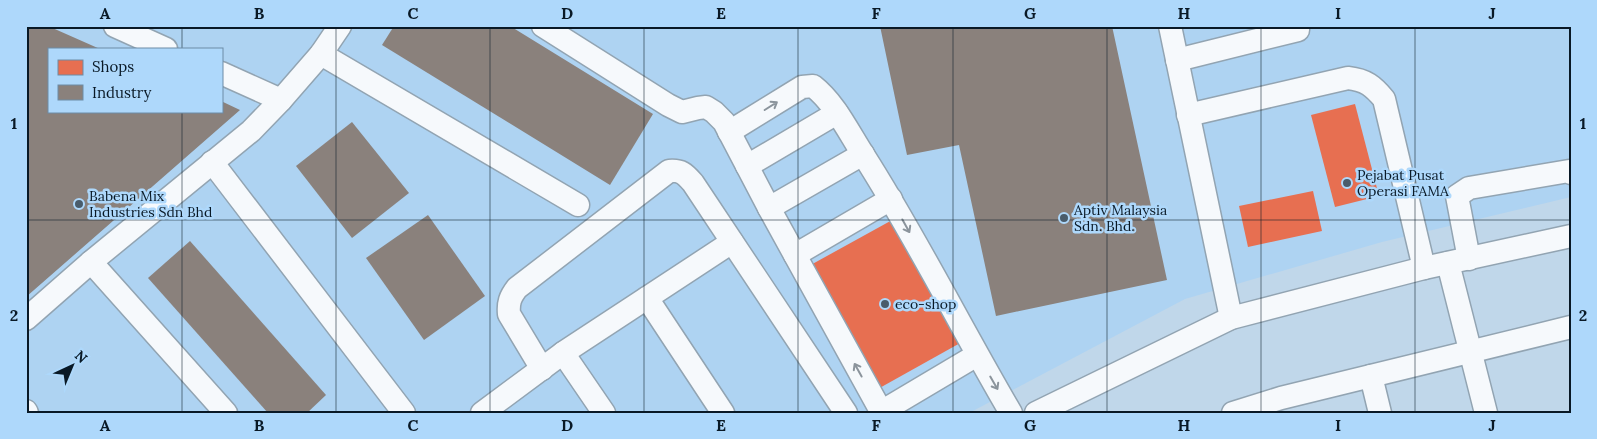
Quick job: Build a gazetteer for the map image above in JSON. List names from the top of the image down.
{
  "places": [
    "Pejabat Pusat Operasi FAMA",
    "Babena Mix Industries Sdn Bhd",
    "Aptiv Malaysia Sdn. Bhd.",
    "eco-shop"
  ],
  "legend": ["Shops", "Industry"],
  "north": "top right",
  "grid": {
    "columns": [
      "A",
      "B",
      "C",
      "D",
      "E",
      "F",
      "G",
      "H",
      "I",
      "J"
    ],
    "rows": ["1", "2"]
  }
}
